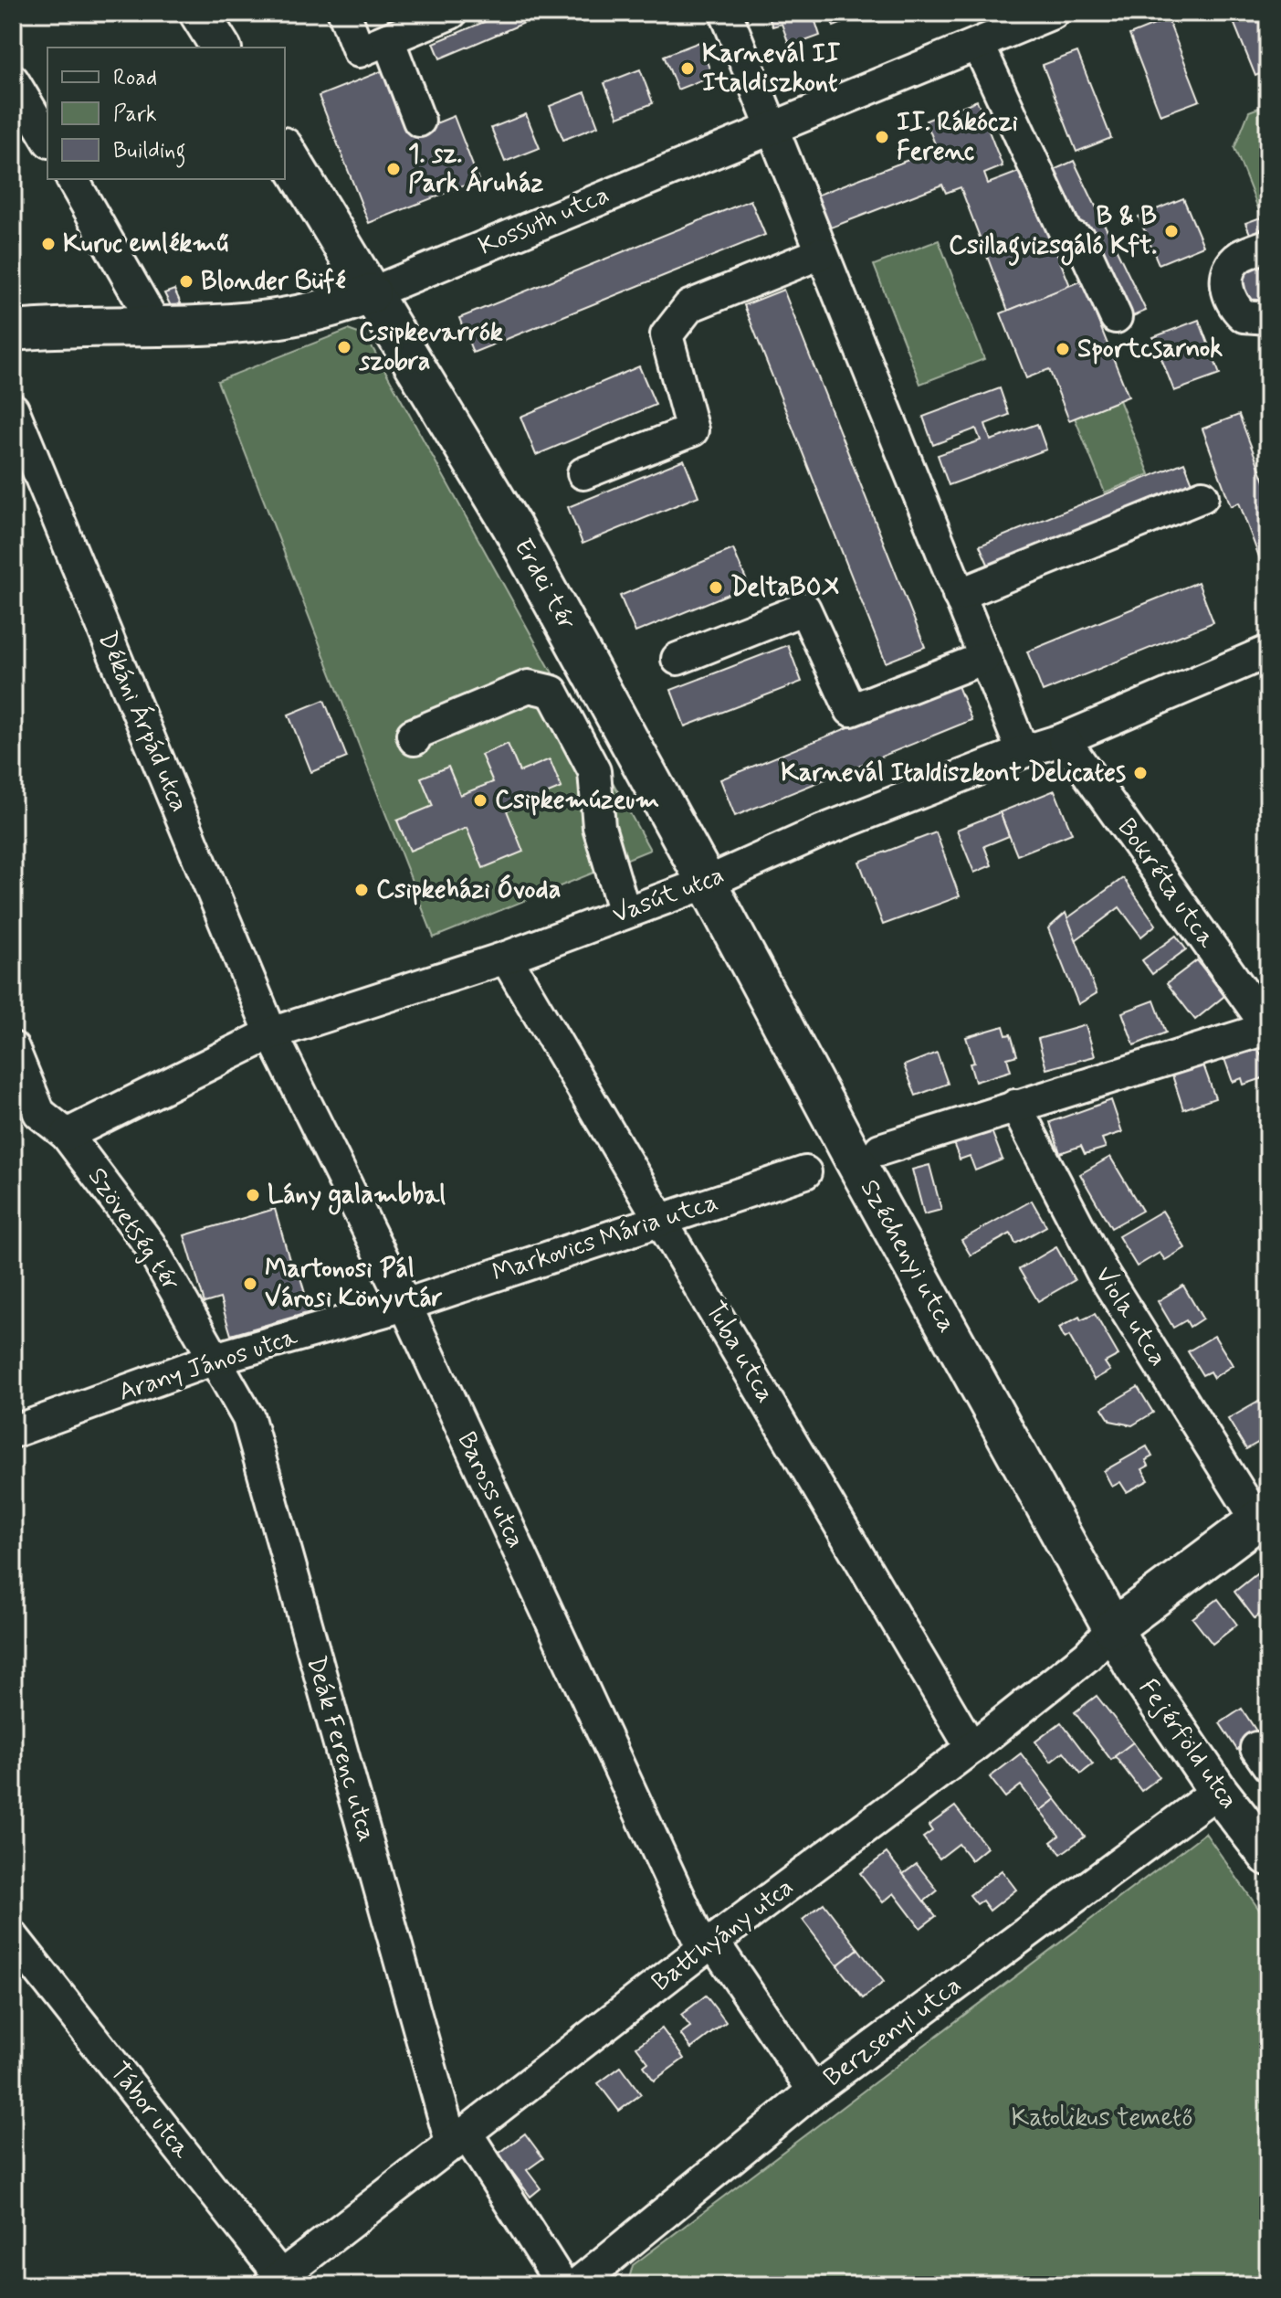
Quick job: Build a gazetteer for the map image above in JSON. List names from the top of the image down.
{
  "streets": {
    "main road": [
      "Kossuth utca",
      "Erdei tér",
      "Széchenyi utca",
      "Fejérföld utca",
      "Batthyány utca"
    ],
    "street": [
      "Dékáni Árpád utca",
      "Bokréta utca",
      "Vasút utca",
      "Szövetség tér",
      "Markovics Mária utca",
      "Viola utca",
      "Tuba utca",
      "Arany János utca",
      "Baross utca",
      "Deák Ferenc utca",
      "Berzsenyi utca",
      "Tábor utca"
    ]
  },
  "crossings": [
    ["Kossuth utca", "Erdei tér"],
    ["Erdei tér", "Vasút utca"],
    ["Erdei tér", "Széchenyi utca"],
    ["Dékáni Árpád utca", "Vasút utca"],
    ["Dékáni Árpád utca", "Baross utca"],
    ["Bokréta utca", "Vasút utca"],
    ["Vasút utca", "Szövetség tér"],
    ["Vasút utca", "Széchenyi utca"],
    ["Vasút utca", "Tuba utca"],
    ["Vasút utca", "Baross utca"],
    ["Szövetség tér", "Arany János utca"],
    ["Szövetség tér", "Deák Ferenc utca"],
    ["Markovics Mária utca", "Tuba utca"],
    ["Markovics Mária utca", "Arany János utca"],
    ["Markovics Mária utca", "Baross utca"],
    ["Széchenyi utca", "Fejérföld utca"],
    ["Széchenyi utca", "Batthyány utca"],
    ["Viola utca", "Batthyány utca"],
    ["Tuba utca", "Batthyány utca"],
    ["Arany János utca", "Baross utca"],
    ["Arany János utca", "Deák Ferenc utca"],
    ["Baross utca", "Batthyány utca"],
    ["Baross utca", "Berzsenyi utca"],
    ["Fejérföld utca", "Batthyány utca"],
    ["Fejérföld utca", "Berzsenyi utca"],
    ["Deák Ferenc utca", "Batthyány utca"],
    ["Batthyány utca", "Tábor utca"]
  ],
  "parks": ["Katolikus temető"],
  "places": [
    "Karnevál II Italdiszkont",
    "II. Rákóczi Ferenc",
    "1. sz. Park Áruház",
    "B & B Csillagvizsgáló Kft.",
    "Kuruc emlékmű",
    "Blonder Büfé",
    "Csipkevarrók szobra",
    "Sportcsarnok",
    "DeltaBOX",
    "Karnevál Italdiszkont Delicates",
    "Csipkemúzeum",
    "Csipkeházi Óvoda",
    "Lány galambbal",
    "Martonosi Pál Városi Könyvtár"
  ],
  "legend": ["Road", "Park", "Building"]
}
